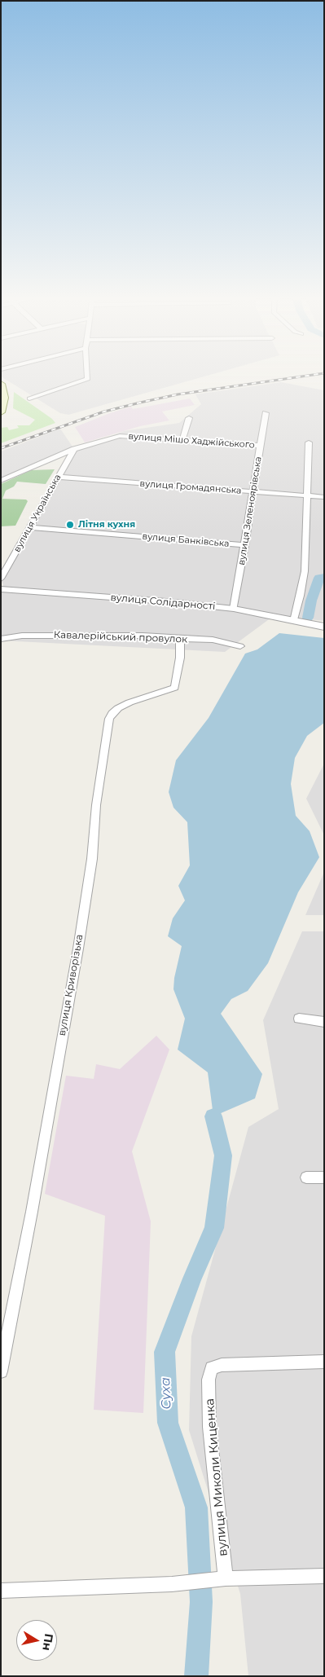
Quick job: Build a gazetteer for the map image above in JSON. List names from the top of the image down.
{
  "streets": {
    "street": [
      "вулиця Мішо Хаджійського",
      "вулиця Громадянська",
      "вулиця Зеленоярівська",
      "вулиця Українська",
      "вулиця Банківська",
      "вулиця Солідарності",
      "Кавалерійський провулок",
      "вулиця Криворізька",
      "вулиця Миколи Киценка"
    ]
  },
  "crossings": [
    ["вулиця Мішо Хаджійського", "вулиця Зеленоярівська"],
    ["вулиця Мішо Хаджійського", "вулиця Українська"],
    ["вулиця Громадянська", "вулиця Зеленоярівська"],
    ["вулиця Громадянська", "вулиця Українська"],
    ["вулиця Зеленоярівська", "вулиця Банківська"],
    ["вулиця Зеленоярівська", "вулиця Солідарності"],
    ["вулиця Українська", "вулиця Банківська"],
    ["Кавалерійський провулок", "вулиця Криворізька"]
  ],
  "water": ["Суха"],
  "places": ["Літня кухня"],
  "north": "right"
}
